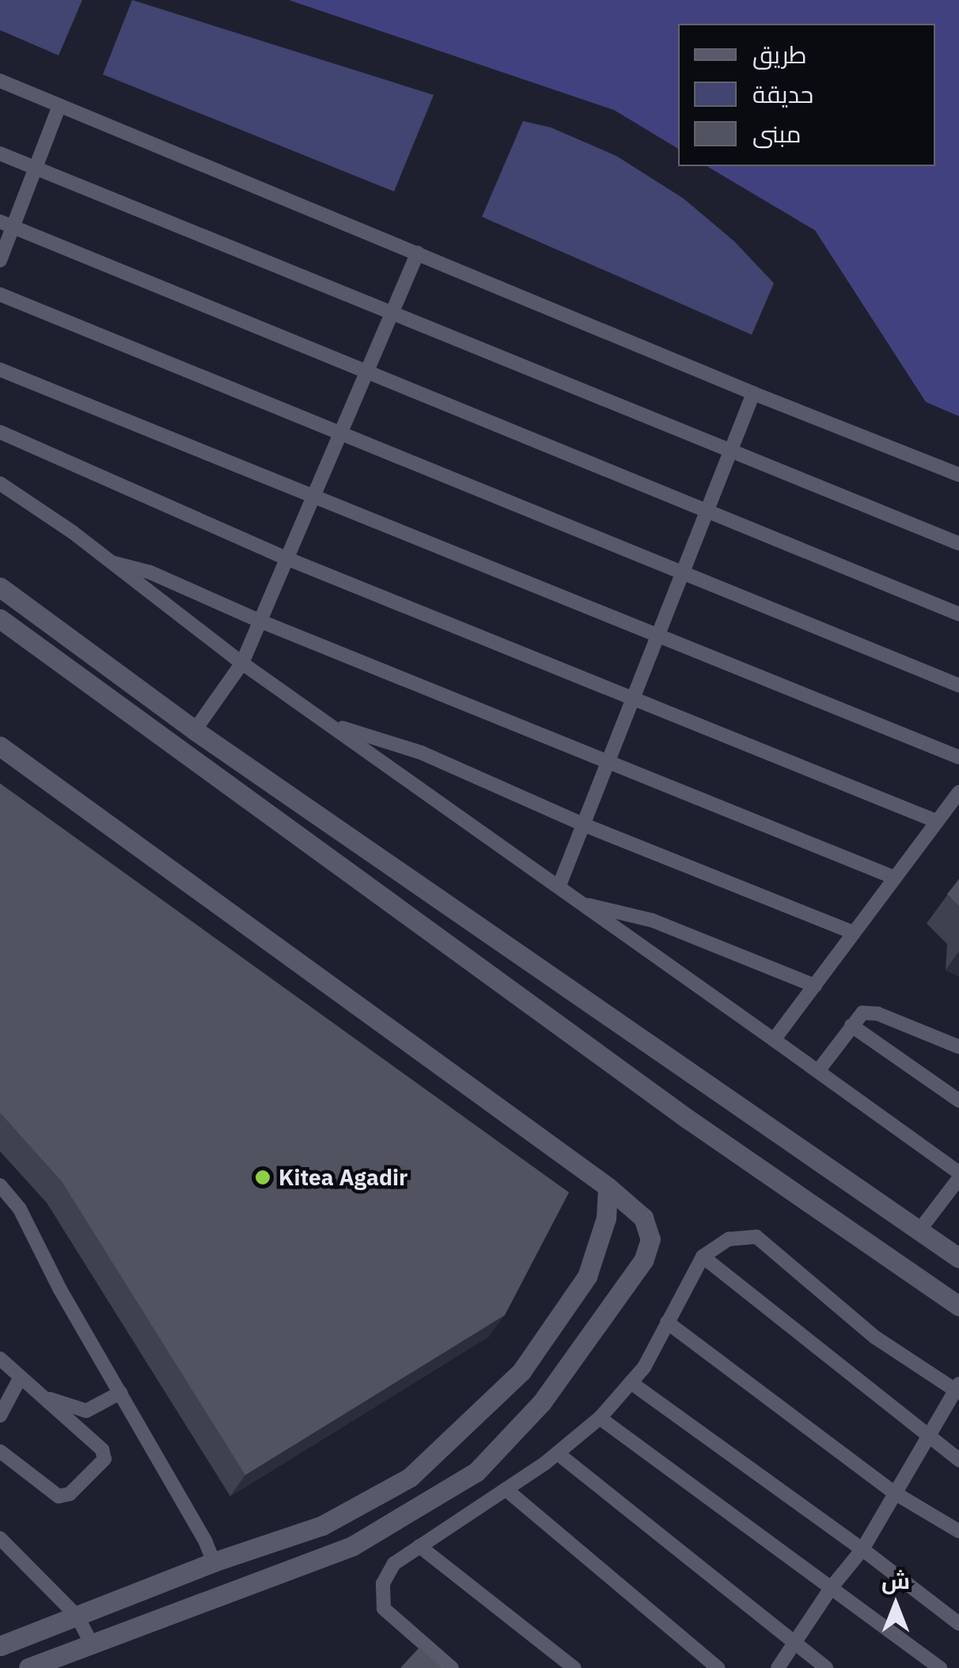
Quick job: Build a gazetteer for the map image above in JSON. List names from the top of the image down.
{
  "places": ["Kitea Agadir"],
  "legend": ["طريق", "حديقة", "مبنى"],
  "north": "top"
}
